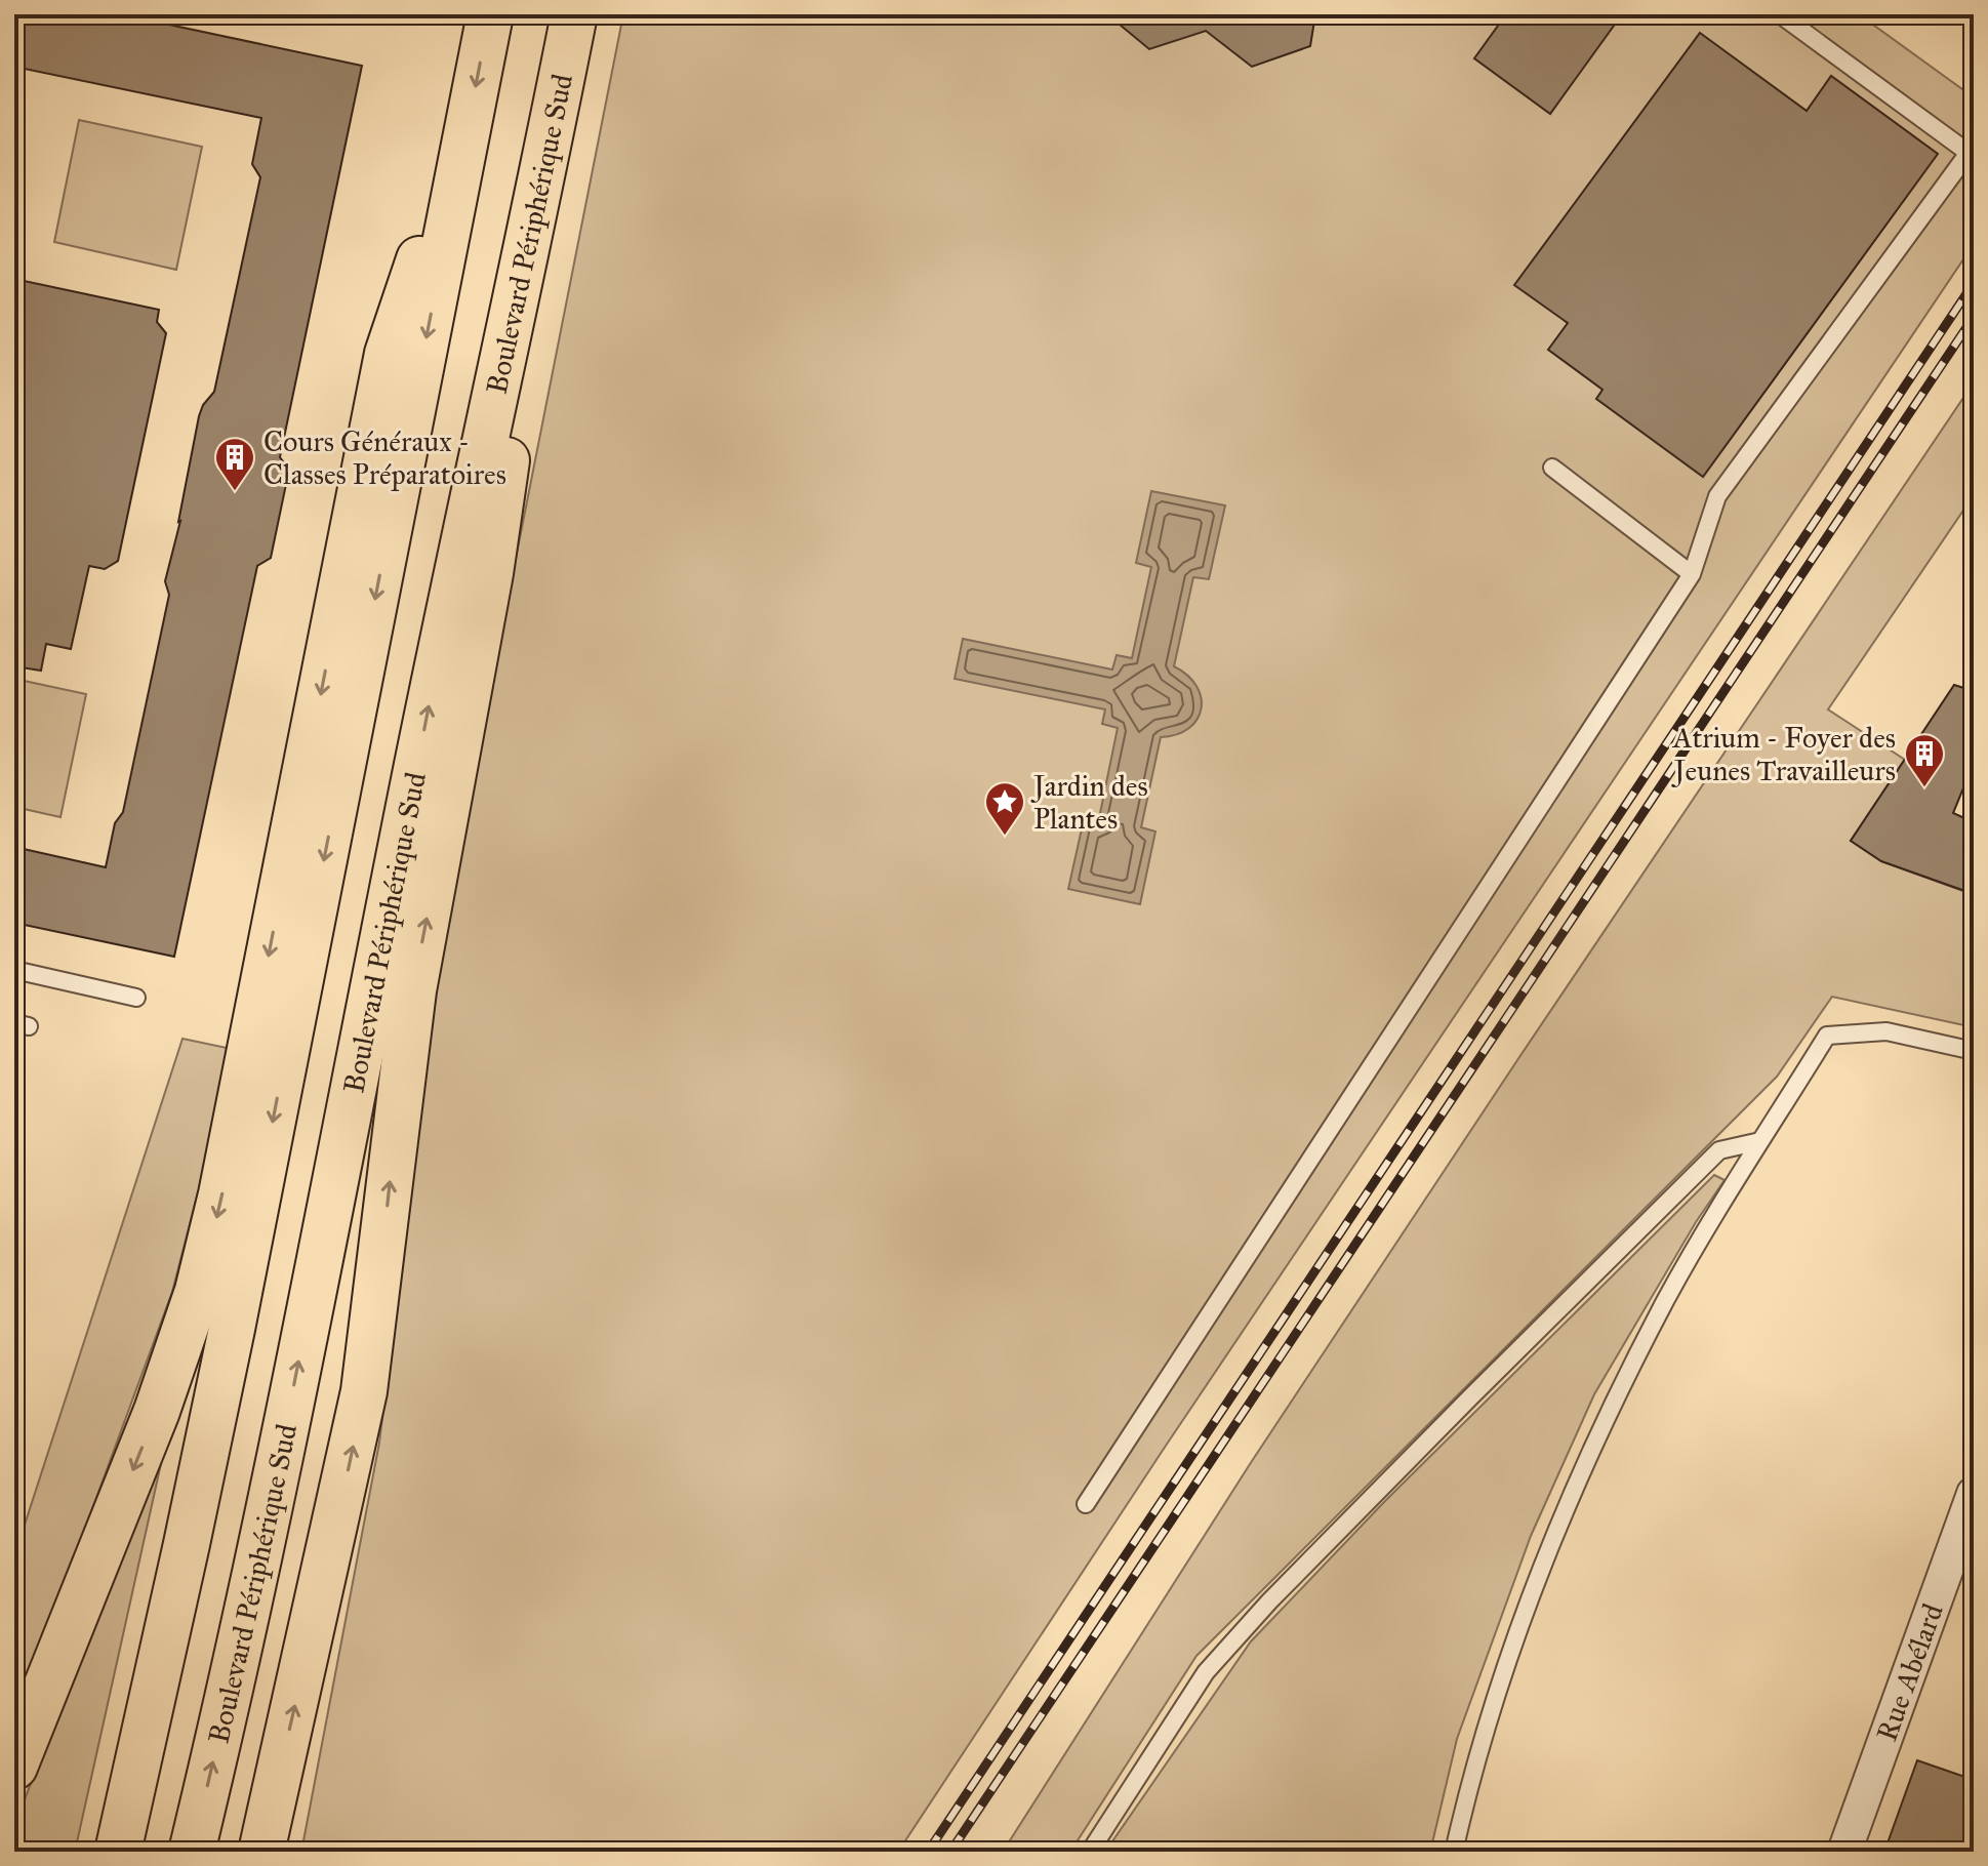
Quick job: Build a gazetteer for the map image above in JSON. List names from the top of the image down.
{
  "streets": {
    "highway": ["Boulevard Périphérique Sud"],
    "street": ["Rue Abélard"]
  },
  "places": {
    "building": ["Cours Généraux - Classes Préparatoires", "Atrium - Foyer des Jeunes Travailleurs"],
    "place": ["Jardin des Plantes"]
  }
}
